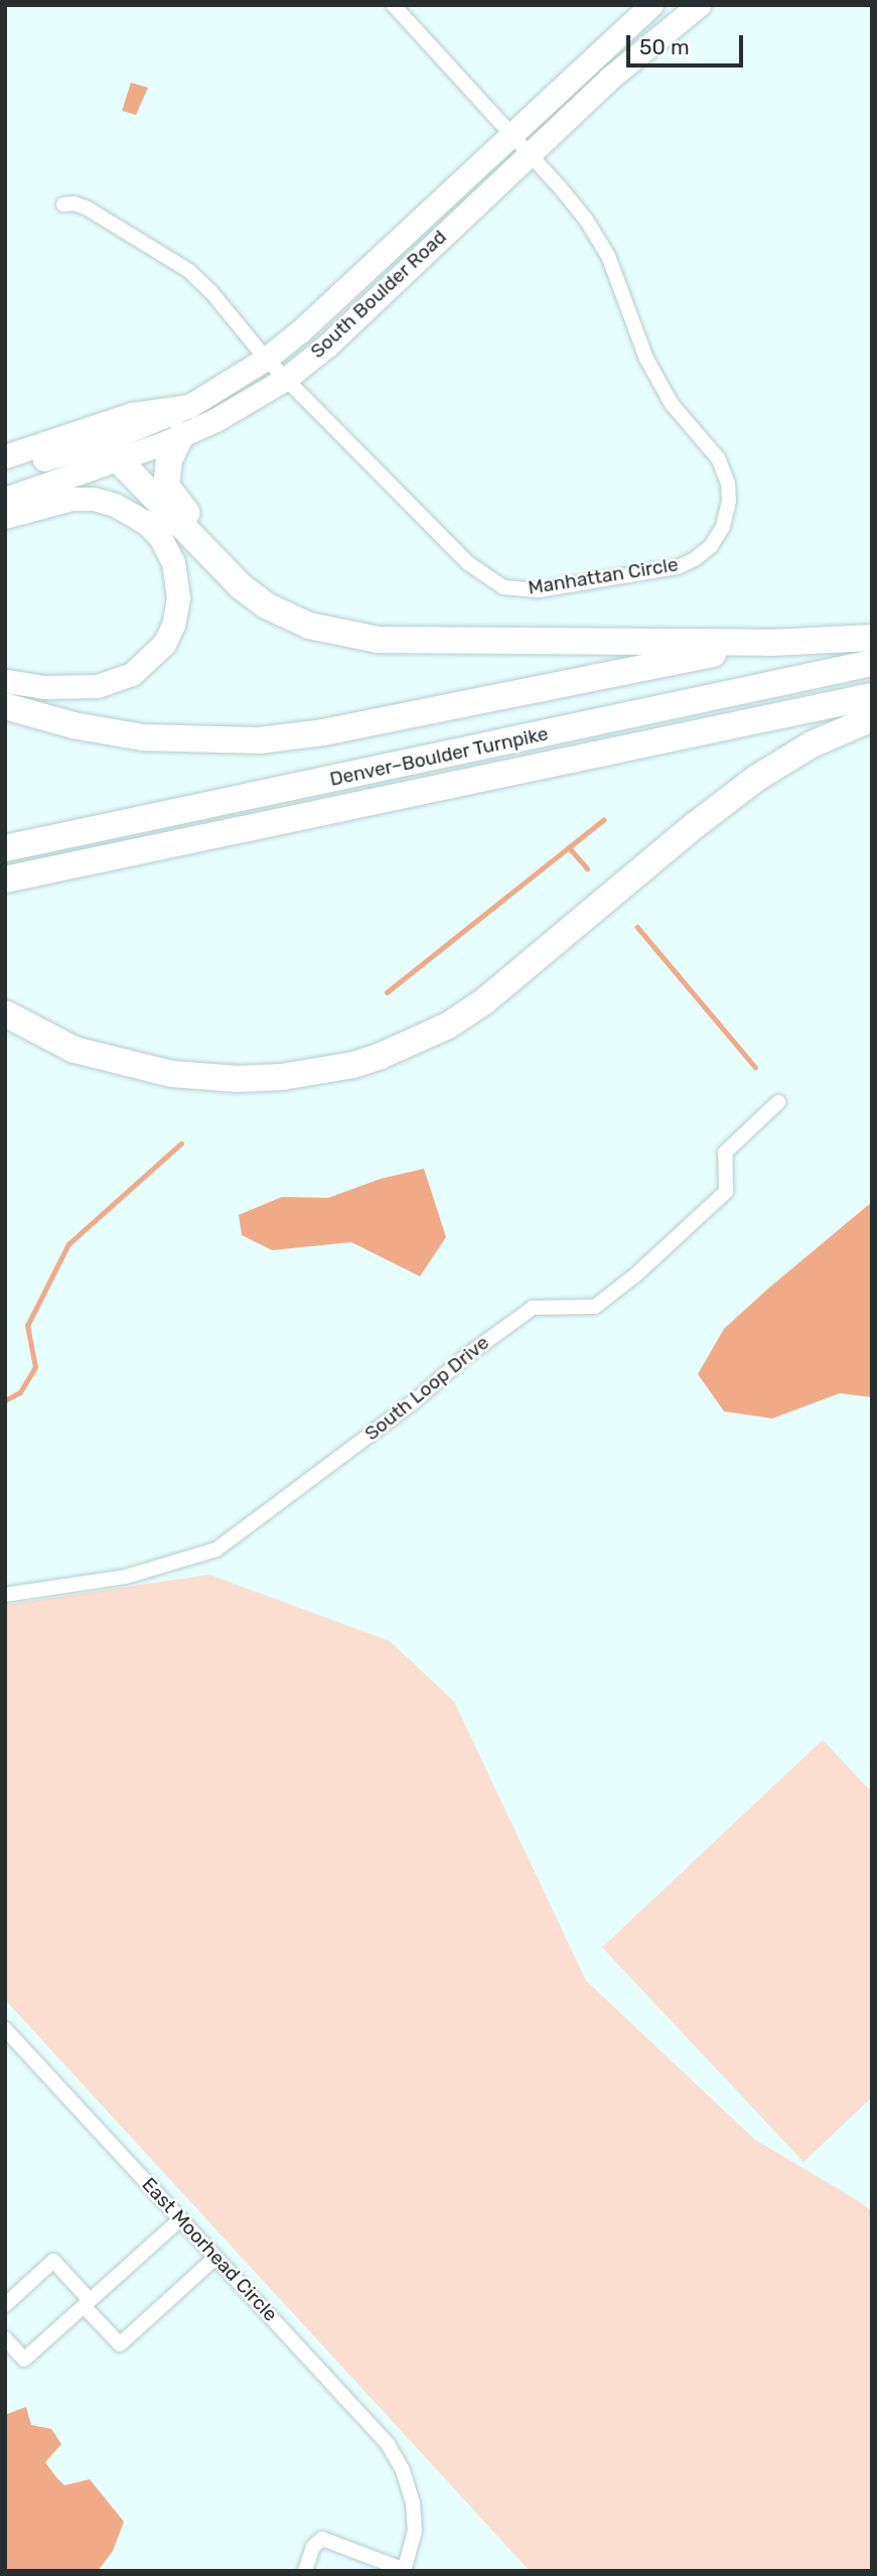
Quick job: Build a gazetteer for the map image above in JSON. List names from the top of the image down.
{
  "streets": {
    "highway": ["Denver–Boulder Turnpike"],
    "main road": ["South Boulder Road"],
    "street": ["Manhattan Circle", "South Loop Drive", "East Moorhead Circle"]
  },
  "crossings": [
    ["South Boulder Road", "Manhattan Circle"]
  ],
  "scale_bar": "50 m"
}
